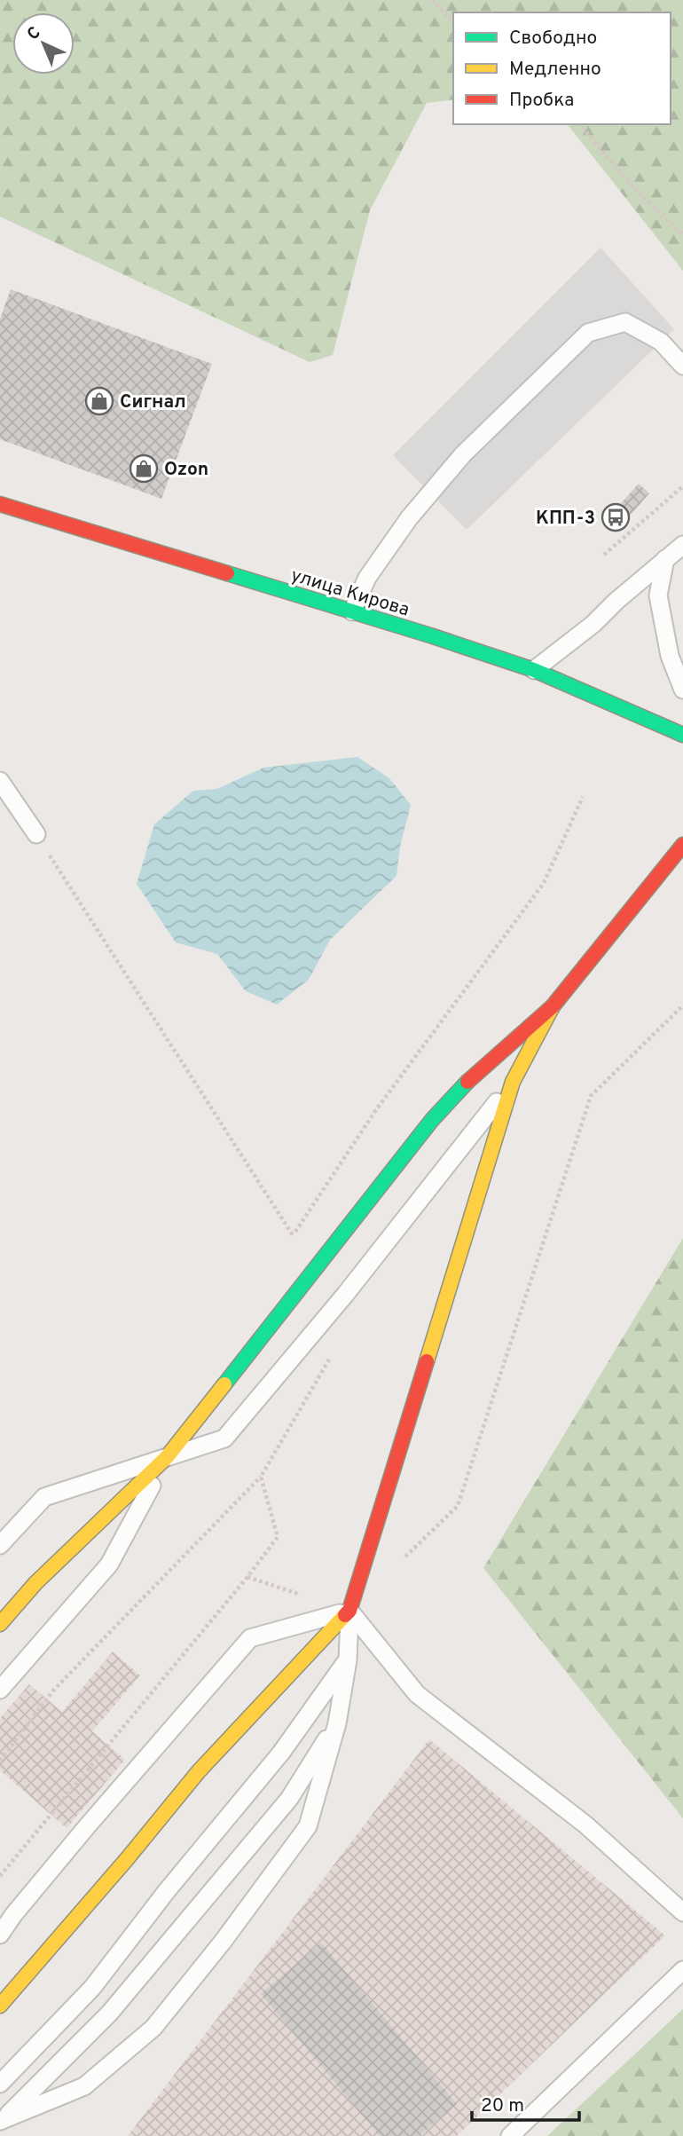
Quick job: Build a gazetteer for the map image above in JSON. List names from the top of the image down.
{
  "streets": {
    "main road": ["улица Кирова"]
  },
  "places": {
    "shop": ["Сигнал", "Ozon"],
    "bus stop": ["КПП-3"]
  },
  "legend": ["Свободно", "Медленно", "Пробка"],
  "scale_bar": "20 m",
  "north": "top left"
}
